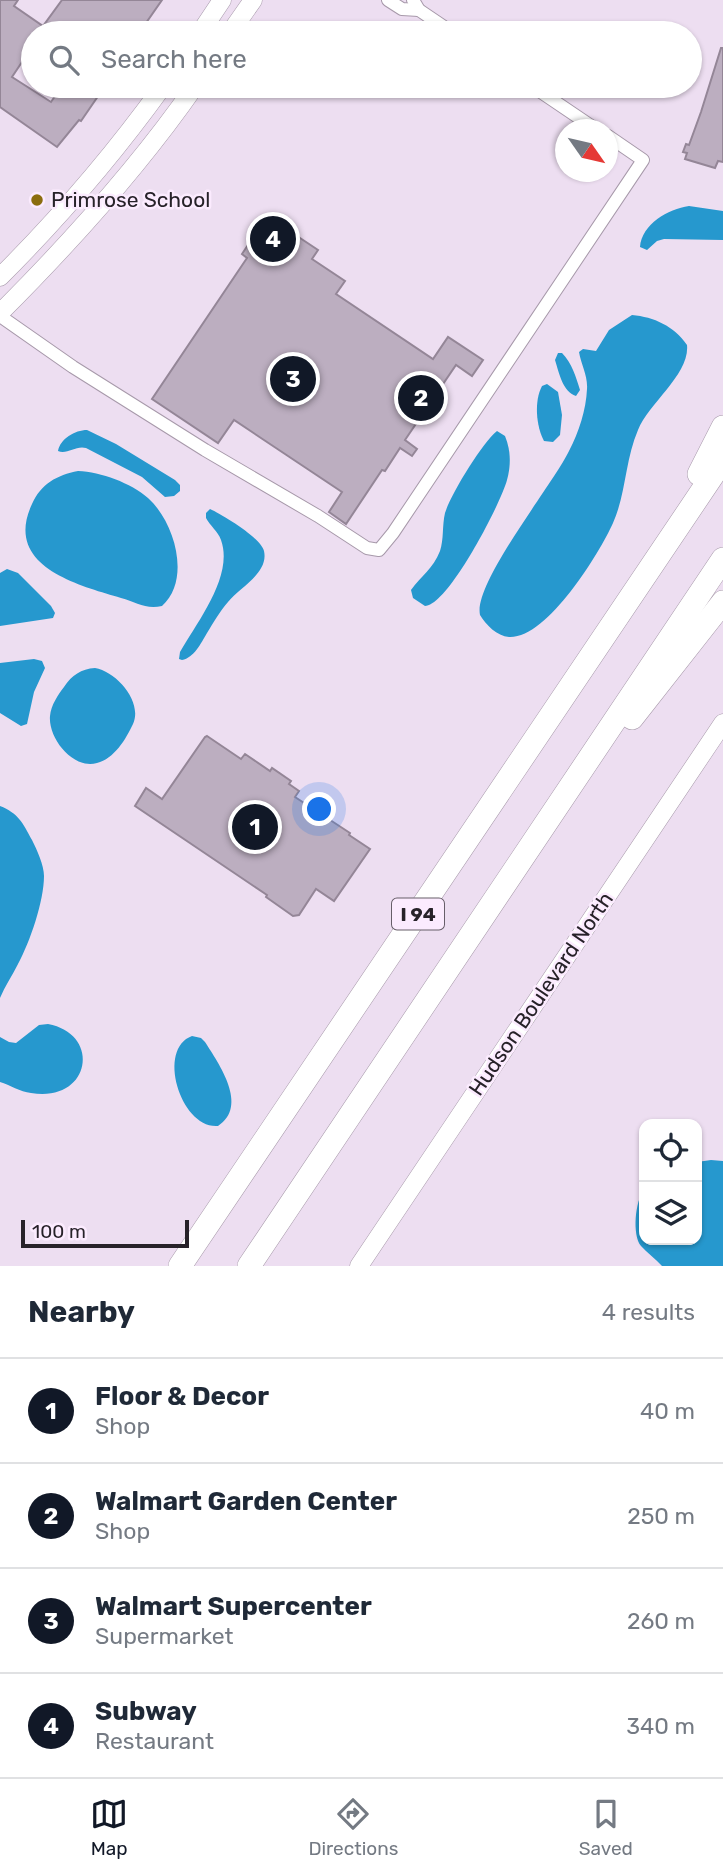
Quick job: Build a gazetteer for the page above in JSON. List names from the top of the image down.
{
  "streets": {
    "highway": ["I 94"],
    "street": ["Hudson Boulevard North"]
  },
  "places": ["Primrose School"],
  "scale_bar": "100 m",
  "north": "bottom right",
  "page": {
    "search": "Search here",
    "pins": [
      "4",
      "3",
      "2",
      "1"
    ],
    "scale": "100 m",
    "heading": ["Nearby", "4 results"],
    "list": [
      {
        "mark": "1",
        "name": "Floor & Decor",
        "note": "Shop",
        "value": "40 m"
      },
      {
        "mark": "2",
        "name": "Walmart Garden Center",
        "note": "Shop",
        "value": "250 m"
      },
      {
        "mark": "3",
        "name": "Walmart Supercenter",
        "note": "Supermarket",
        "value": "260 m"
      },
      {
        "mark": "4",
        "name": "Subway",
        "note": "Restaurant",
        "value": "340 m"
      }
    ],
    "nav": ["Map", "Directions", "Saved"]
  }
}
